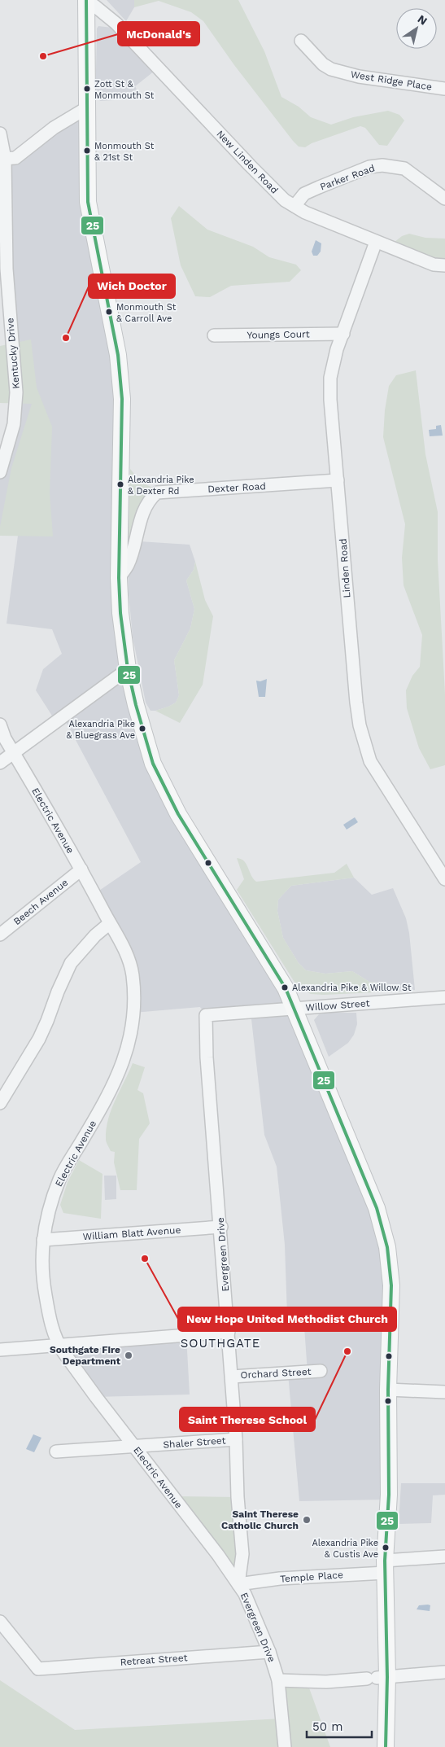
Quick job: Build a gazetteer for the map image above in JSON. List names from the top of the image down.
{
  "streets": {
    "street": [
      "West Ridge Place",
      "New Linden Road",
      "Parker Road",
      "Youngs Court",
      "Kentucky Drive",
      "Dexter Road",
      "Linden Road",
      "Electric Avenue",
      "Beech Avenue",
      "Willow Street",
      "William Blatt Avenue",
      "Evergreen Drive",
      "Orchard Street",
      "Shaler Street",
      "Temple Place",
      "Retreat Street"
    ]
  },
  "crossings": [
    ["New Linden Road", "Parker Road"],
    ["New Linden Road", "Linden Road"],
    ["Youngs Court", "Linden Road"],
    ["Dexter Road", "Linden Road"],
    ["Electric Avenue", "Beech Avenue"],
    ["Electric Avenue", "William Blatt Avenue"],
    ["Electric Avenue", "Evergreen Drive"],
    ["Electric Avenue", "Shaler Street"],
    ["Electric Avenue", "Temple Place"],
    ["Willow Street", "Evergreen Drive"],
    ["William Blatt Avenue", "Evergreen Drive"],
    ["Evergreen Drive", "Orchard Street"],
    ["Evergreen Drive", "Shaler Street"],
    ["Evergreen Drive", "Temple Place"],
    ["Evergreen Drive", "Retreat Street"]
  ],
  "districts": ["SOUTHGATE"],
  "places": [
    "McDonald's",
    "Zott St & Monmouth St",
    "Monmouth St & 21st St",
    "Monmouth St & Carroll Ave",
    "Wich Doctor",
    "Alexandria Pike & Dexter Rd",
    "Alexandria Pike & Bluegrass Ave",
    "Alexandria Pike & Willow St",
    "New Hope United Methodist Church",
    "Saint Therese School",
    "Southgate Fire Department",
    "Saint Therese Catholic Church",
    "Alexandria Pike & Custis Ave"
  ],
  "lines": ["transit line 25"],
  "scale_bar": "50 m",
  "north": "top right"
}
